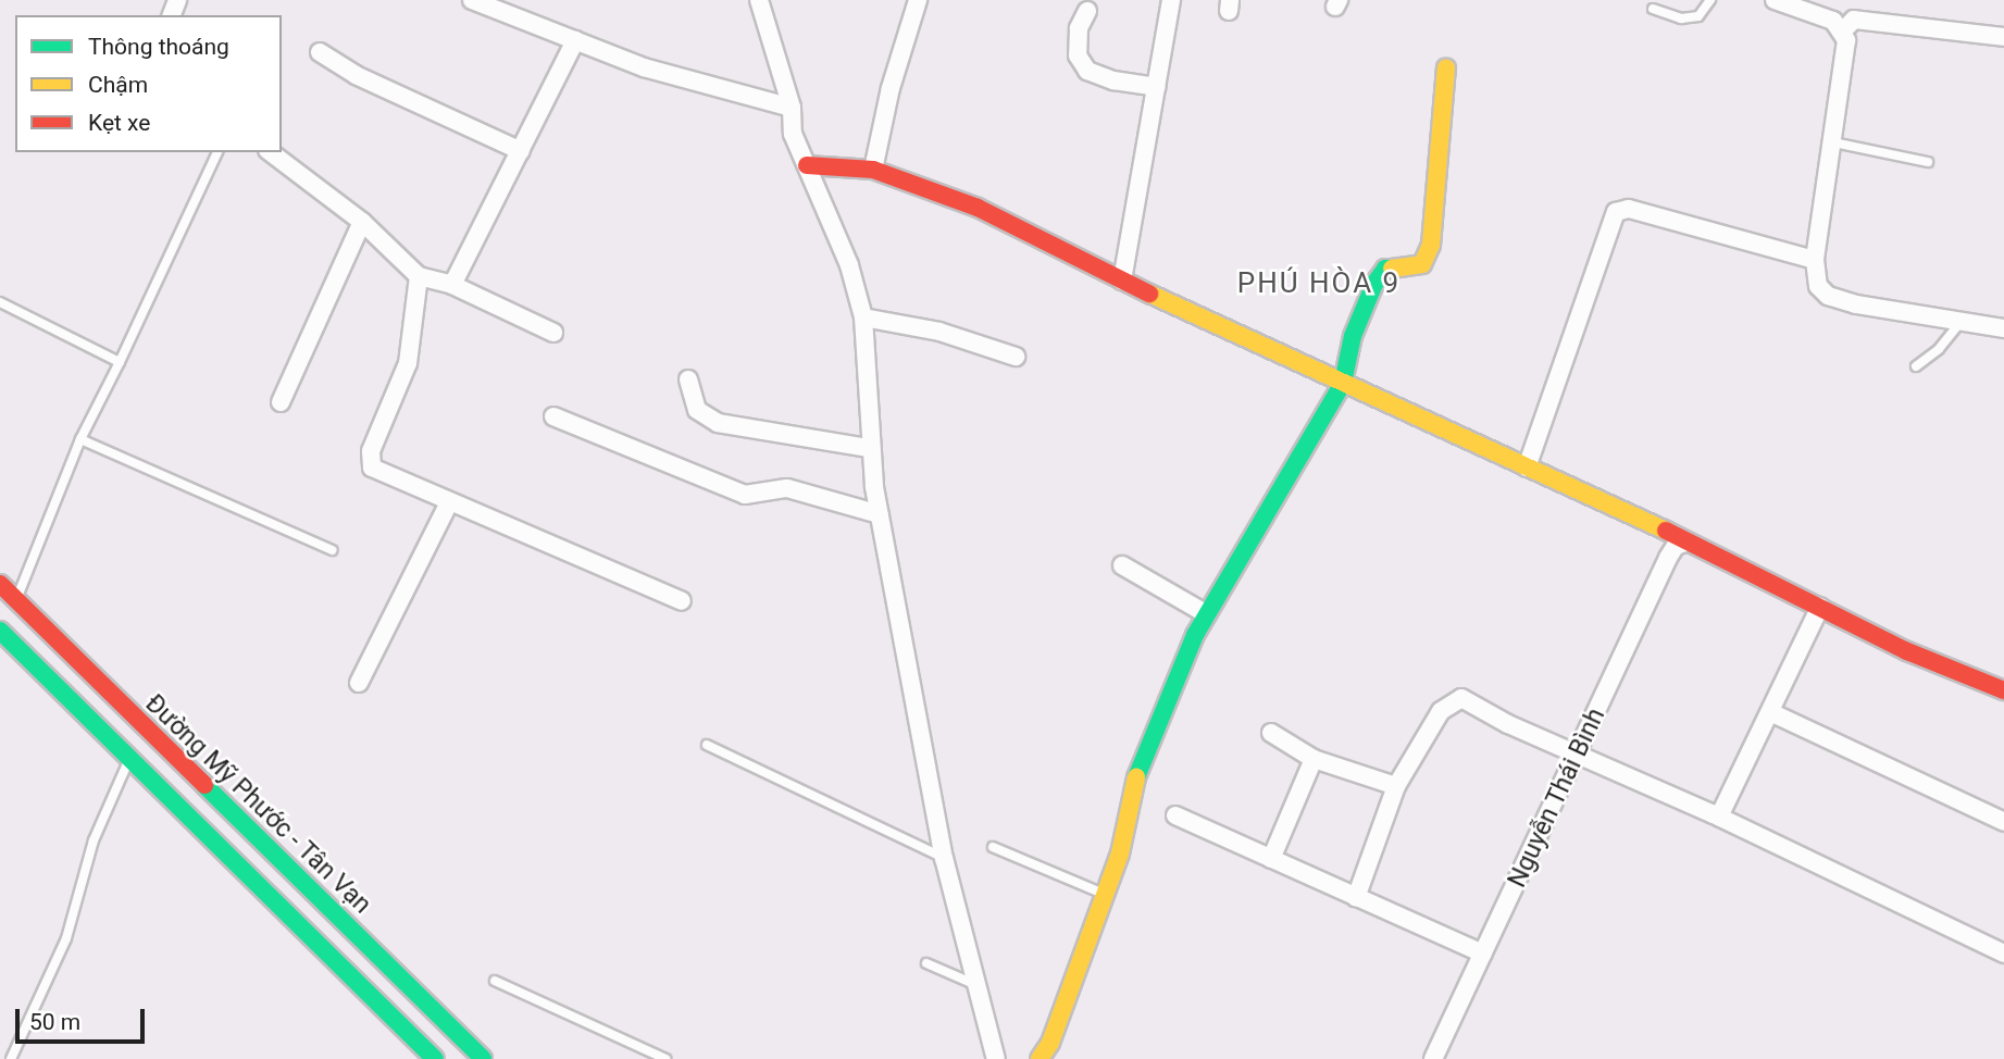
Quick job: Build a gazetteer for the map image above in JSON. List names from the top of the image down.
{
  "streets": {
    "street": ["Nguyễn Thái Bình", "Đường Mỹ Phước - Tân Vạn"]
  },
  "districts": ["PHÚ HÒA 9"],
  "legend": ["Thông thoáng", "Chậm", "Kẹt xe"],
  "scale_bar": "50 m"
}
